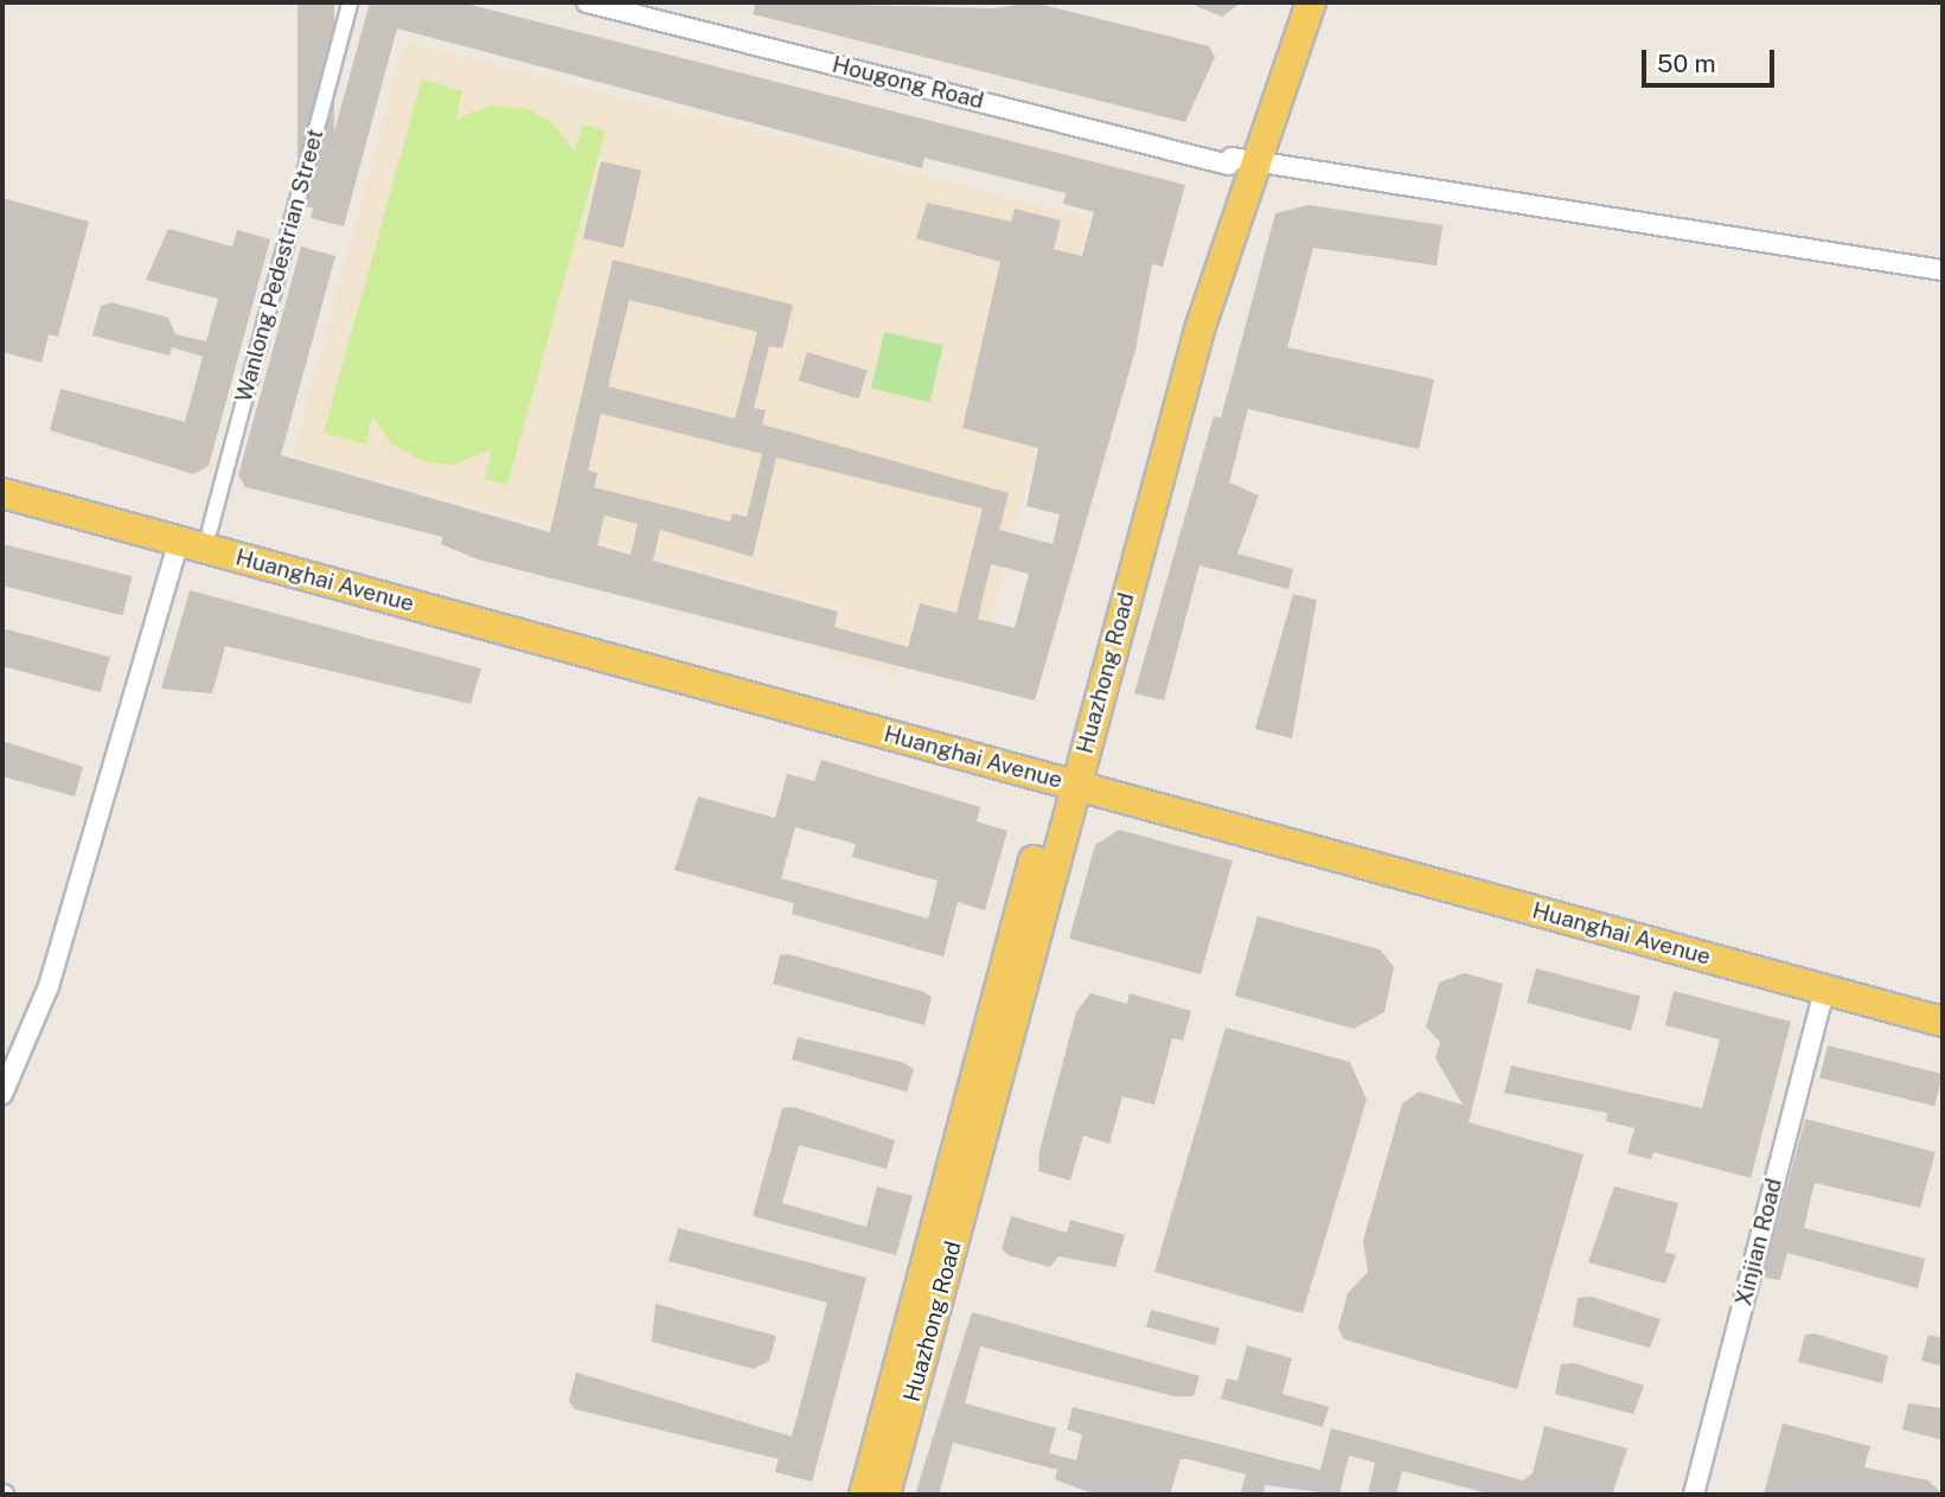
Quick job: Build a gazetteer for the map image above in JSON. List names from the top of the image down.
{
  "streets": {
    "main road": ["Huanghai Avenue", "Huazhong Road"],
    "street": ["Hougong Road", "Wanlong Pedestrian Street", "Xinjian Road"]
  },
  "crossings": [
    ["Hougong Road", "Huazhong Road"],
    ["Wanlong Pedestrian Street", "Huanghai Avenue"],
    ["Huanghai Avenue", "Huazhong Road"],
    ["Huanghai Avenue", "Xinjian Road"]
  ],
  "scale_bar": "50 m"
}
